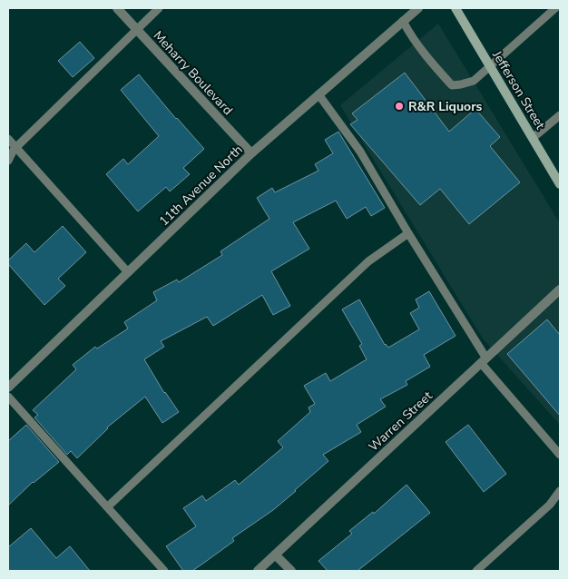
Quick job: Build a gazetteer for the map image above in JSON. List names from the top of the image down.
{
  "streets": {
    "main road": ["Jefferson Street"],
    "street": ["Meharry Boulevard", "11th Avenue North", "Warren Street"]
  },
  "crossings": [
    ["Meharry Boulevard", "11th Avenue North"]
  ],
  "places": ["R&R Liquors"]
}
